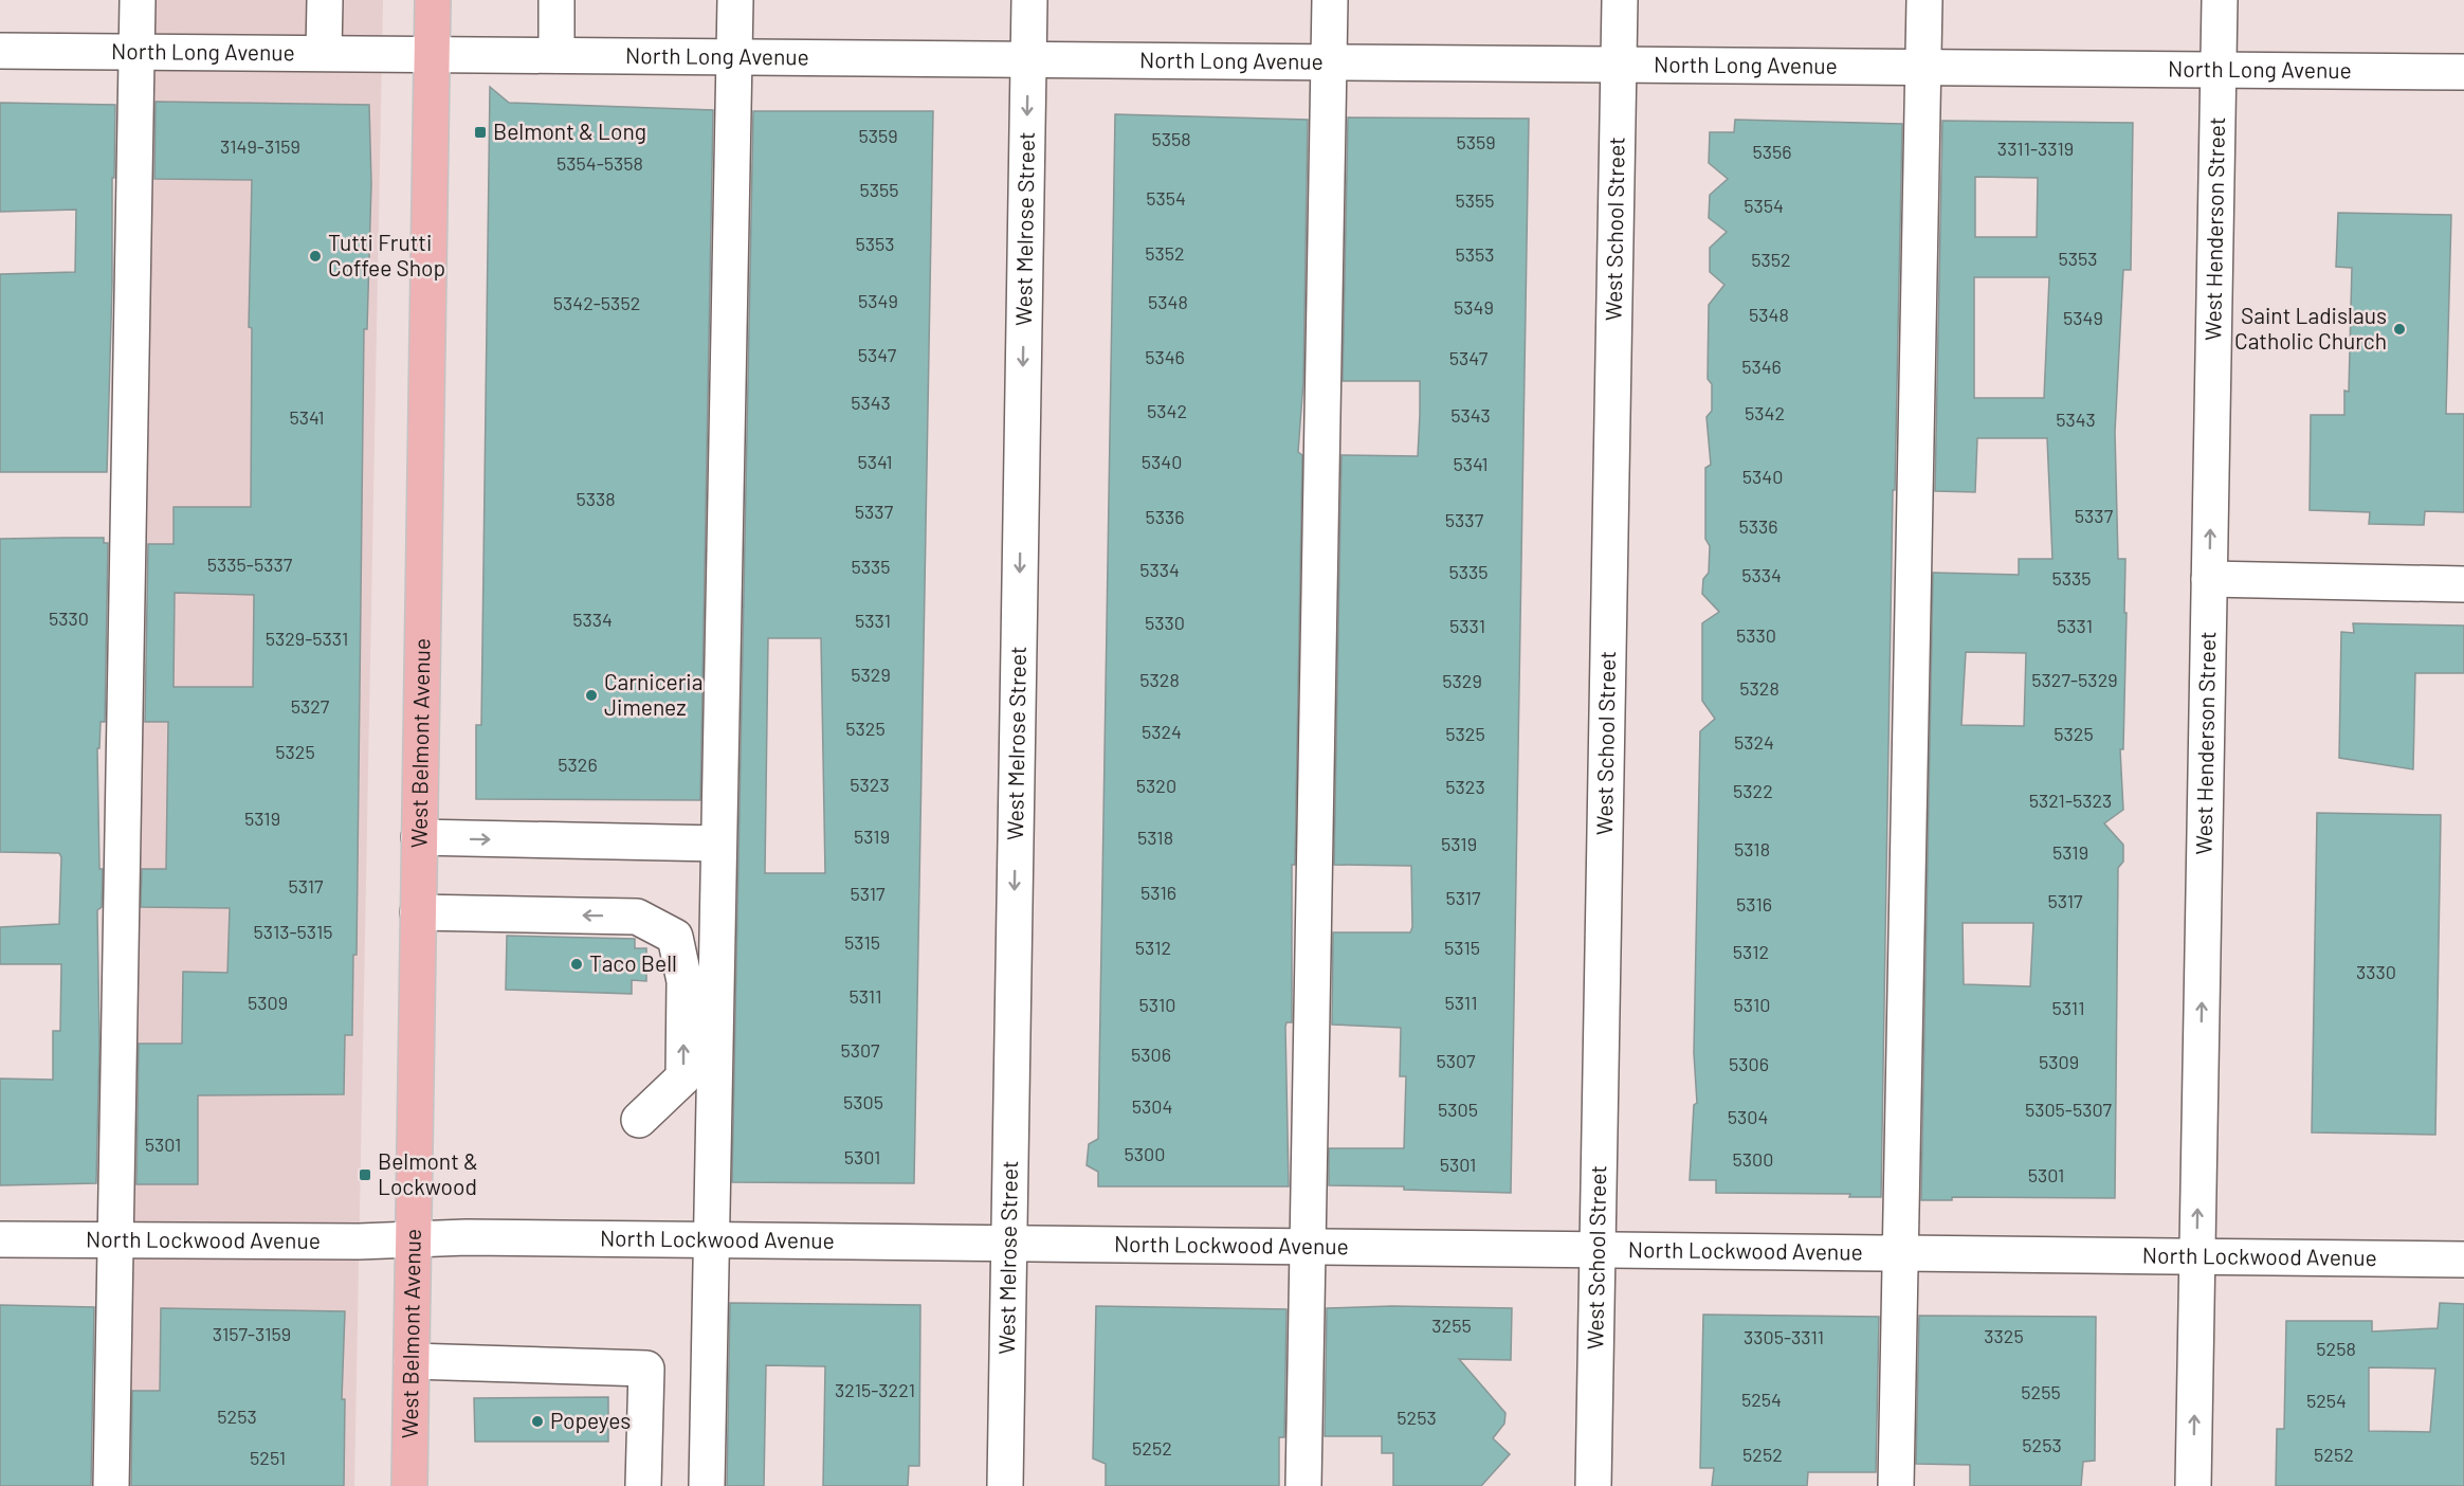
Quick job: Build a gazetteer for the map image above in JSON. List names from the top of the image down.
{
  "streets": {
    "main road": ["West Belmont Avenue"],
    "street": [
      "North Long Avenue",
      "West Melrose Street",
      "West School Street",
      "West Henderson Street",
      "North Lockwood Avenue"
    ]
  },
  "crossings": [
    ["North Long Avenue", "West Melrose Street"],
    ["North Long Avenue", "West School Street"],
    ["North Long Avenue", "West Henderson Street"],
    ["North Long Avenue", "West Belmont Avenue"],
    ["West Melrose Street", "North Lockwood Avenue"],
    ["West School Street", "North Lockwood Avenue"],
    ["West Henderson Street", "North Lockwood Avenue"],
    ["West Belmont Avenue", "North Lockwood Avenue"]
  ],
  "places": {
    "transit": ["Belmont & Long", "Belmont & Lockwood"],
    "other": [
      "Tutti Frutti Coffee Shop",
      "Saint Ladislaus Catholic Church",
      "Carniceria Jimenez",
      "Taco Bell",
      "Popeyes"
    ]
  },
  "house_numbers": [
    "5359",
    "5358",
    "5359",
    "3149-3159",
    "3311-3319",
    "5356",
    "5354-5358",
    "5355",
    "5354",
    "5355",
    "5354",
    "5353",
    "5352",
    "5353",
    "5353",
    "5352",
    "5349",
    "5348",
    "5342-5352",
    "5349",
    "5348",
    "5349",
    "5347",
    "5346",
    "5347",
    "5346",
    "5343",
    "5342",
    "5342",
    "5343",
    "5341",
    "5343",
    "5341",
    "5340",
    "5341",
    "5340",
    "5338",
    "5337",
    "5337",
    "5336",
    "5337",
    "5336",
    "5335-5337",
    "5335",
    "5334",
    "5335",
    "5334",
    "5335",
    "5330",
    "5334",
    "5331",
    "5330",
    "5331",
    "5331",
    "5330",
    "5329-5331",
    "5329",
    "5328",
    "5327-5329",
    "5329",
    "5328",
    "5327",
    "5325",
    "5324",
    "5325",
    "5325",
    "5324",
    "5325",
    "5326",
    "5323",
    "5320",
    "5323",
    "5322",
    "5321-5323",
    "5319",
    "5319",
    "5318",
    "5319",
    "5318",
    "5319",
    "5317",
    "5316",
    "5317",
    "5317",
    "5317",
    "5316",
    "5313-5315",
    "5315",
    "5312",
    "5315",
    "5312",
    "3330",
    "5311",
    "5309",
    "5311",
    "5310",
    "5310",
    "5311",
    "5307",
    "5306",
    "5307",
    "5309",
    "5306",
    "5305",
    "5304",
    "5305",
    "5305-5307",
    "5304",
    "5301",
    "5300",
    "5301",
    "5300",
    "5301",
    "5301",
    "3255",
    "3157-3159",
    "3325",
    "3305-3311",
    "5258",
    "3215-3221",
    "5255",
    "5254",
    "5254",
    "5253",
    "5253",
    "5253",
    "5252",
    "5252",
    "5252",
    "5251"
  ]
}
